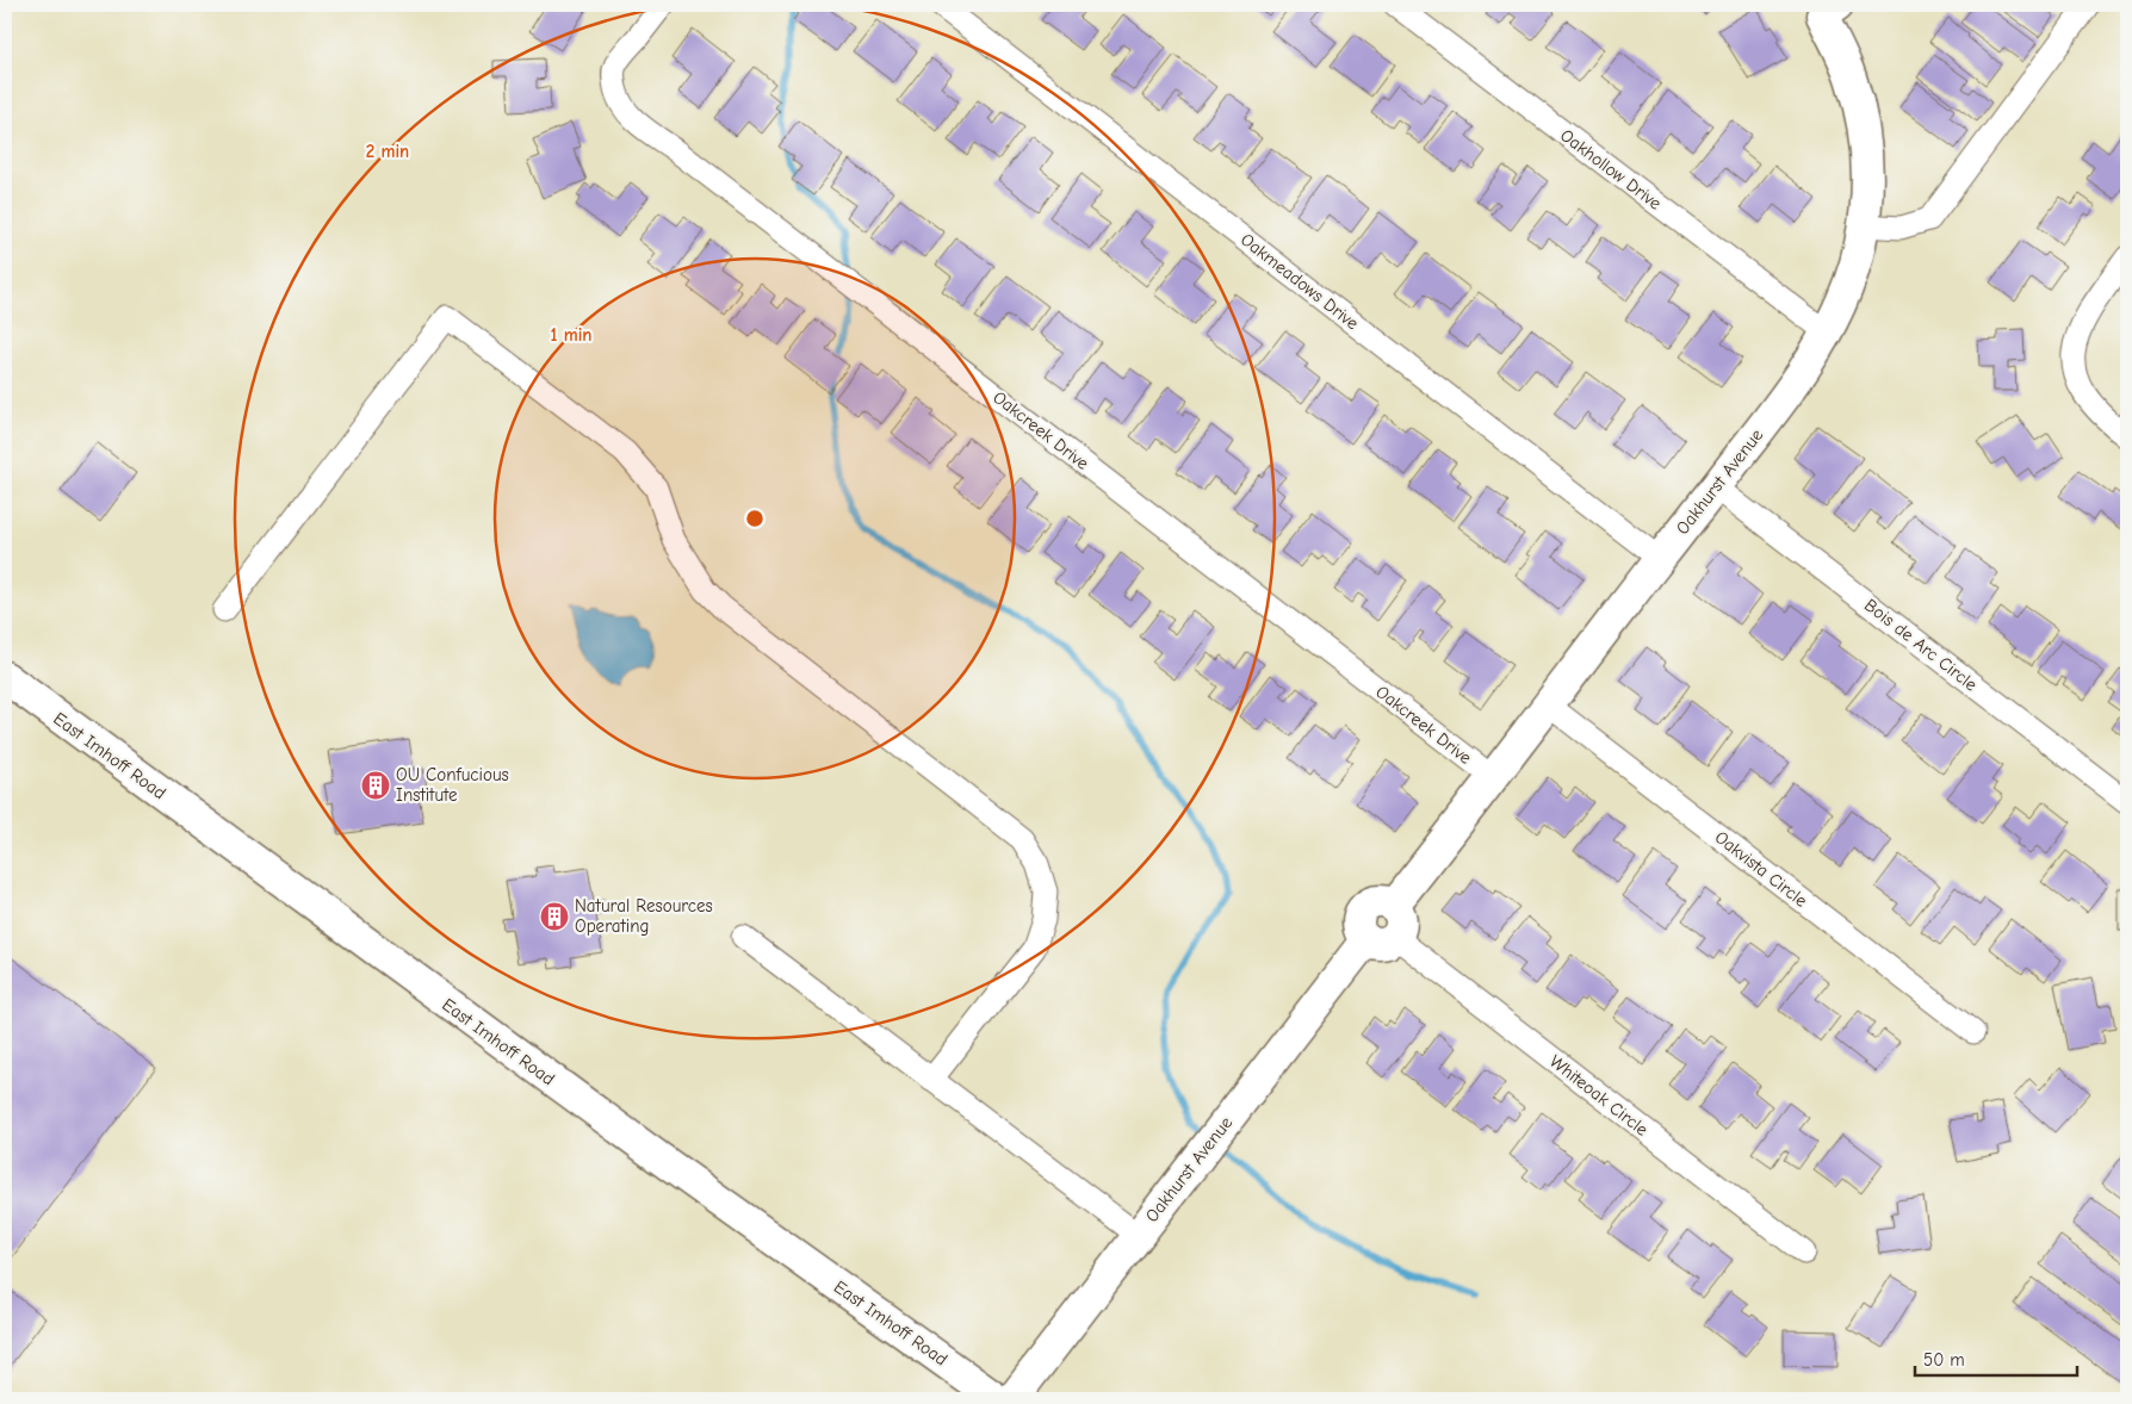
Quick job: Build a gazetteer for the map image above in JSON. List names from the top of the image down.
{
  "streets": {
    "street": [
      "Oakhollow Drive",
      "Oakmeadows Drive",
      "Oakcreek Drive",
      "Oakhurst Avenue",
      "Bois de Arc Circle",
      "East Imhoff Road",
      "Oakvista Circle",
      "Whiteoak Circle"
    ]
  },
  "crossings": [
    ["Oakhollow Drive", "Oakhurst Avenue"],
    ["Oakmeadows Drive", "Oakhurst Avenue"],
    ["Oakcreek Drive", "Oakhurst Avenue"],
    ["Oakhurst Avenue", "Bois de Arc Circle"],
    ["Oakhurst Avenue", "Oakvista Circle"],
    ["Oakhurst Avenue", "Whiteoak Circle"]
  ],
  "places": {
    "building": ["OU Confucious Institute", "Natural Resources Operating"]
  },
  "scale_bar": "50 m",
  "rings": ["2 min", "1 min"]
}
